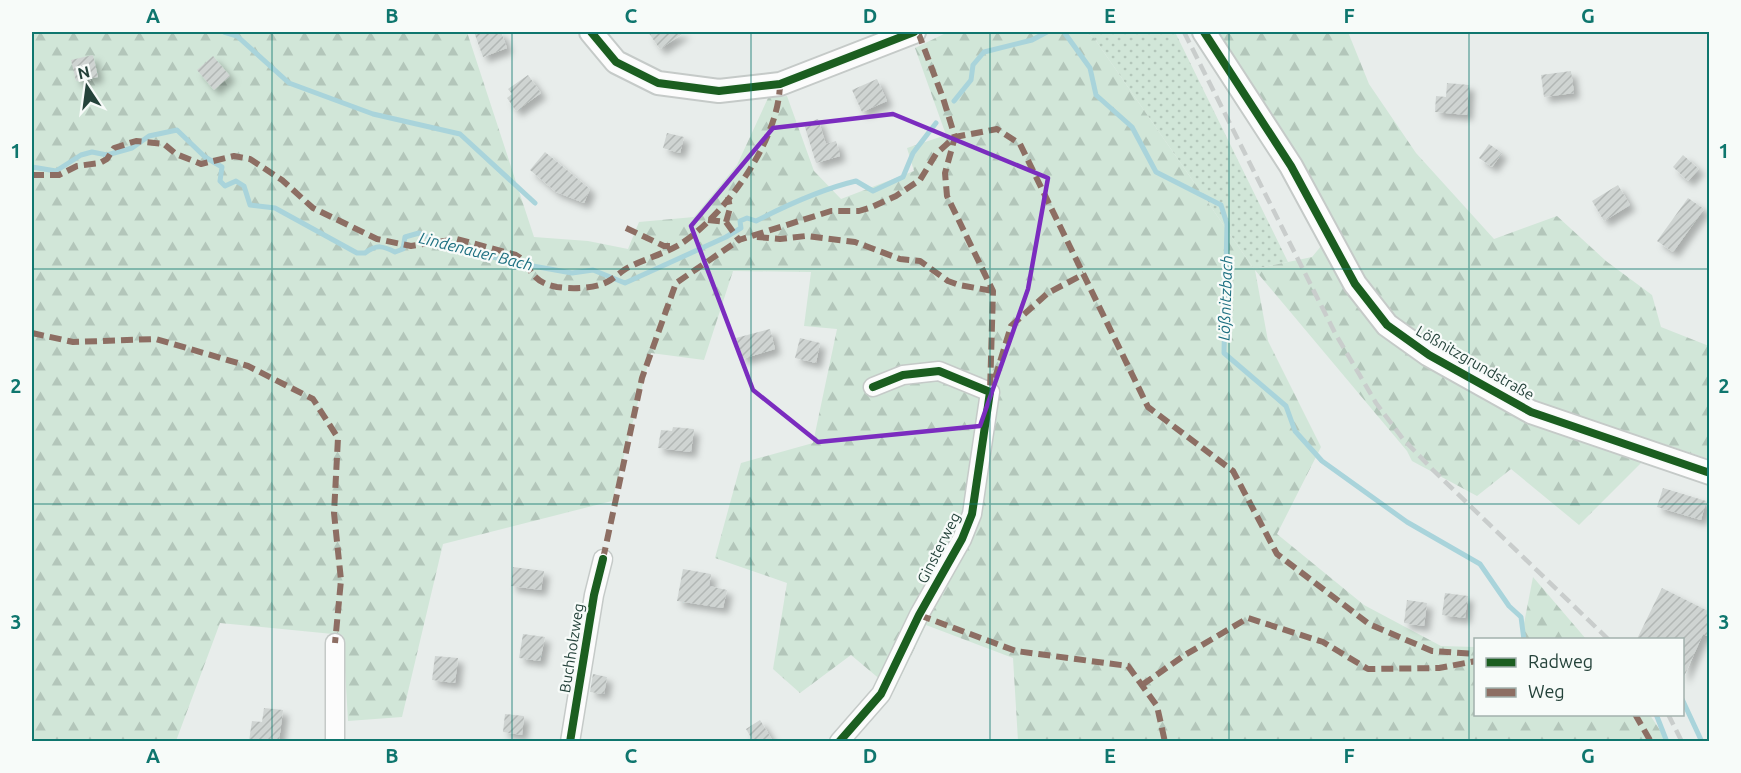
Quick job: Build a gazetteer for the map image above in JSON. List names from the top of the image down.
{
  "streets": {
    "street": ["Lößnitzgrundstraße", "Ginsterweg", "Buchholzweg"]
  },
  "water": ["Lindenauer Bach", "Lößnitzbach"],
  "legend": ["Radweg", "Weg"],
  "north": "top",
  "grid": {
    "columns": [
      "A",
      "B",
      "C",
      "D",
      "E",
      "F",
      "G"
    ],
    "rows": ["1", "2", "3"]
  }
}
